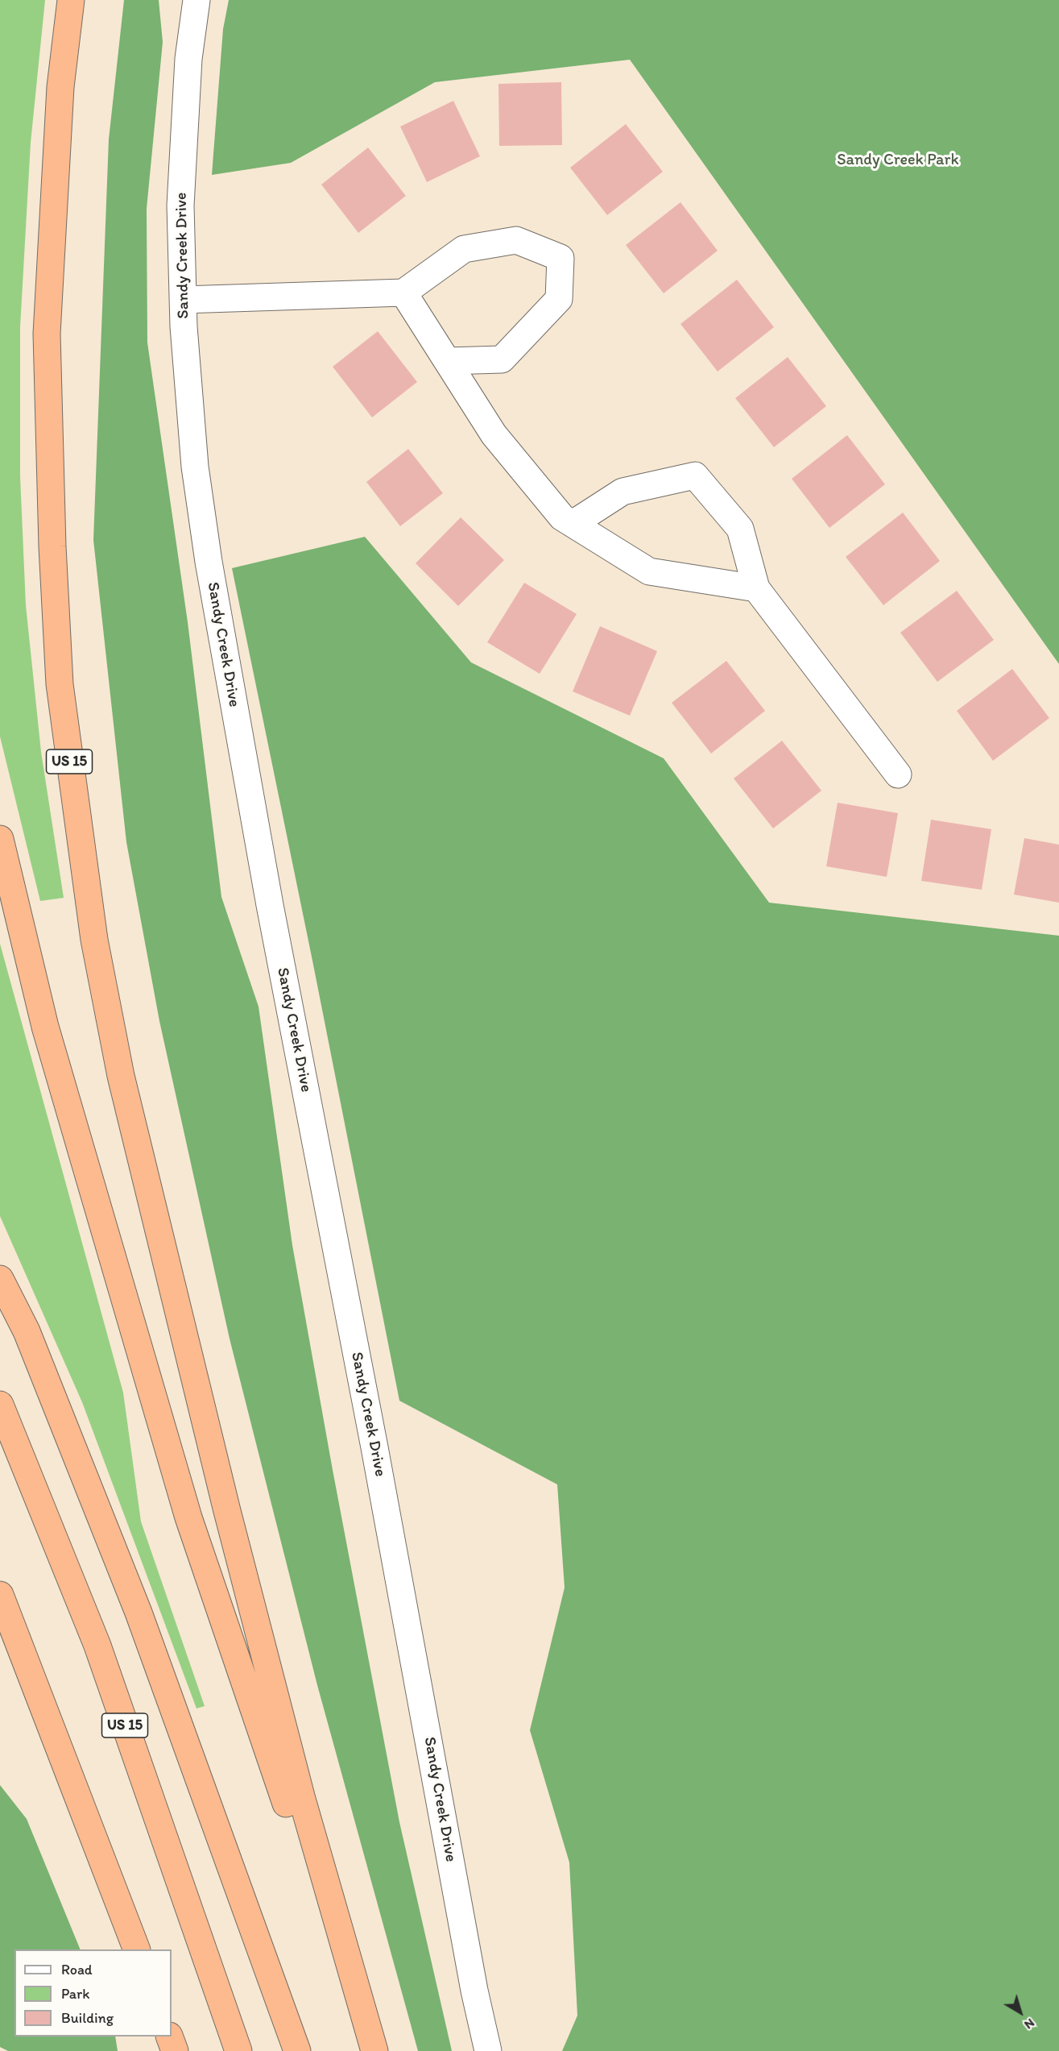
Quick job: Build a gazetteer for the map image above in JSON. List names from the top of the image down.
{
  "streets": {
    "highway": ["US 15"],
    "street": ["Sandy Creek Drive"]
  },
  "parks": ["Sandy Creek Park"],
  "legend": ["Road", "Park", "Building"],
  "north": "bottom right"
}
